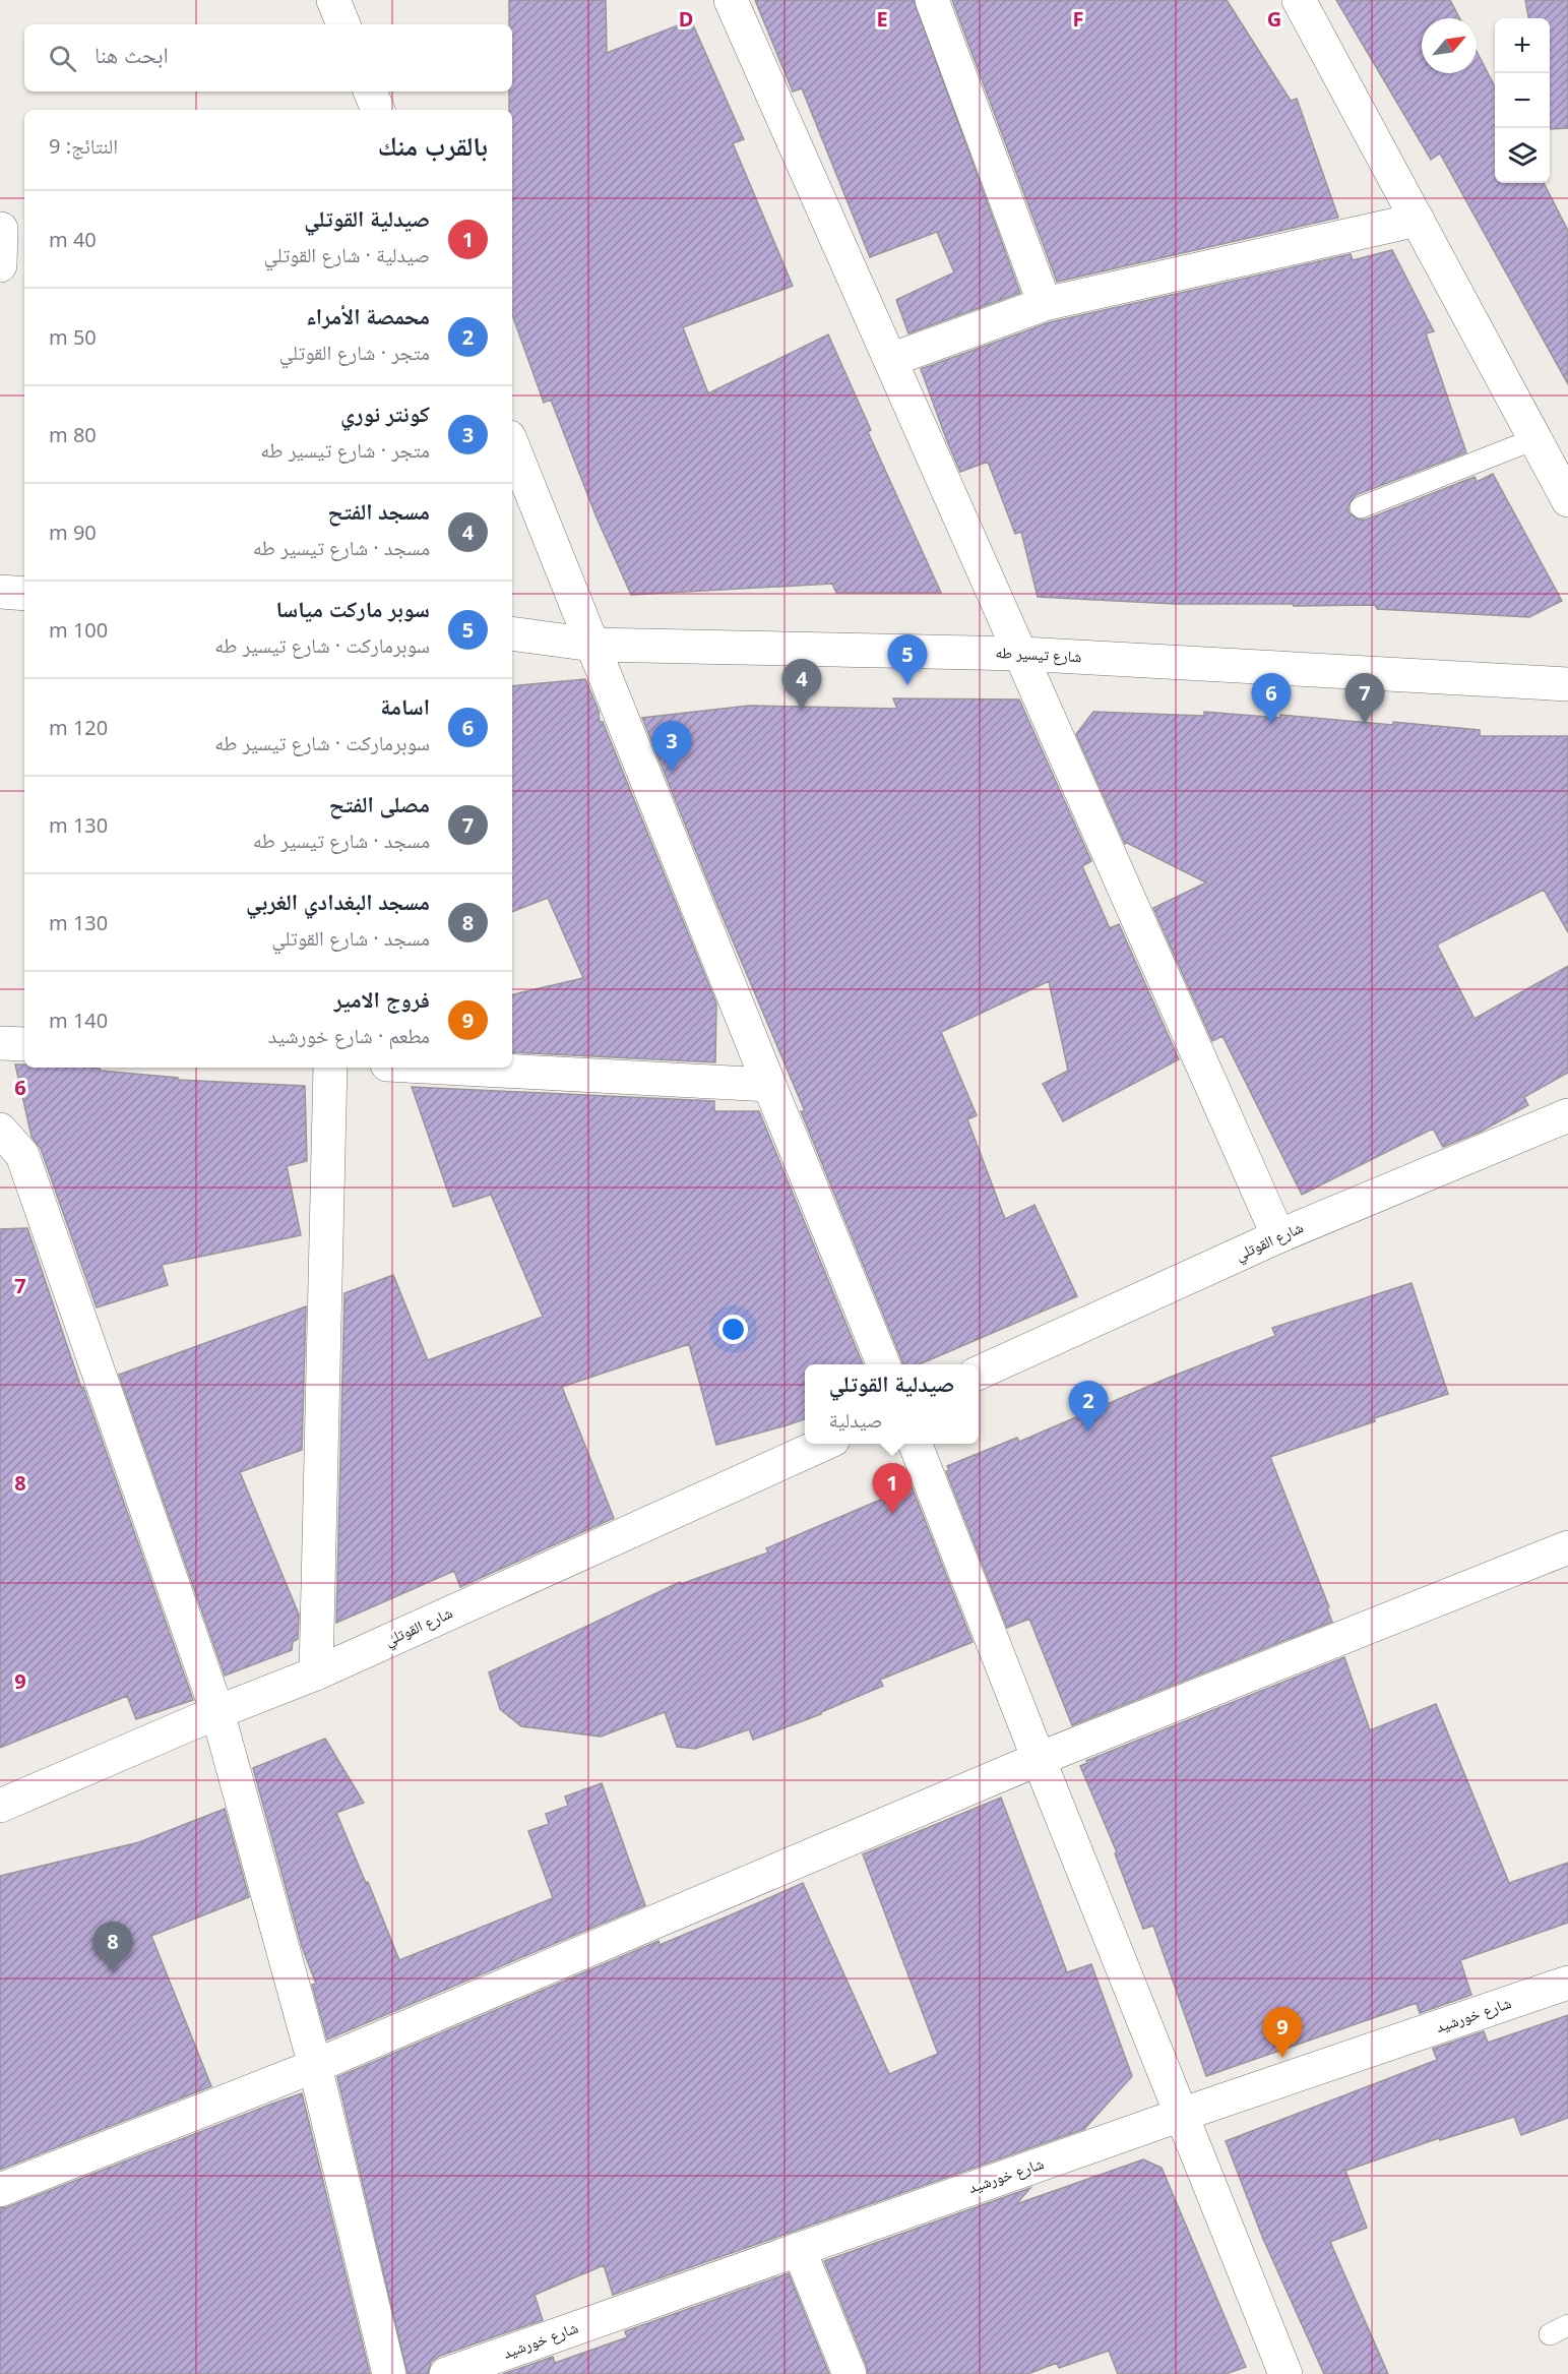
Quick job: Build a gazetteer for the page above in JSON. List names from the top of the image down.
{
  "streets": {
    "street": ["شارع تيسير طه", "شارع القوتلي", "شارع خورشيد"]
  },
  "north": "top right",
  "page": {
    "map_buttons": ["+", "−"],
    "search": "ابحث هنا",
    "heading": ["بالقرب منك", "النتائج: 9"],
    "list": [
      {
        "mark": "1",
        "name": "صيدلية القوتلي",
        "note": "صيدلية · شارع القوتلي",
        "value": "40 m"
      },
      {
        "mark": "2",
        "name": "محمصة الأمراء",
        "note": "متجر · شارع القوتلي",
        "value": "50 m"
      },
      {
        "mark": "3",
        "name": "كونتر نوري",
        "note": "متجر · شارع تيسير طه",
        "value": "80 m"
      },
      {
        "mark": "4",
        "name": "مسجد الفتح",
        "note": "مسجد · شارع تيسير طه",
        "value": "90 m"
      },
      {
        "mark": "5",
        "name": "سوبر ماركت مياسا",
        "note": "سوبرماركت · شارع تيسير طه",
        "value": "100 m"
      },
      {
        "mark": "6",
        "name": "اسامة",
        "note": "سوبرماركت · شارع تيسير طه",
        "value": "120 m"
      },
      {
        "mark": "7",
        "name": "مصلى الفتح",
        "note": "مسجد · شارع تيسير طه",
        "value": "130 m"
      },
      {
        "mark": "8",
        "name": "مسجد البغدادي الغربي",
        "note": "مسجد · شارع القوتلي",
        "value": "130 m"
      },
      {
        "mark": "9",
        "name": "فروج الامير",
        "note": "مطعم · شارع خورشيد",
        "value": "140 m"
      }
    ],
    "pins": [
      "5",
      "4",
      "6",
      "7",
      "3",
      "2",
      "1",
      "8",
      "9"
    ],
    "popup": ["صيدلية القوتلي", "صيدلية"]
  },
  "grid": {
    "columns": [
      "D",
      "E",
      "F",
      "G"
    ],
    "rows": [
      "6",
      "7",
      "8",
      "9"
    ]
  }
}
